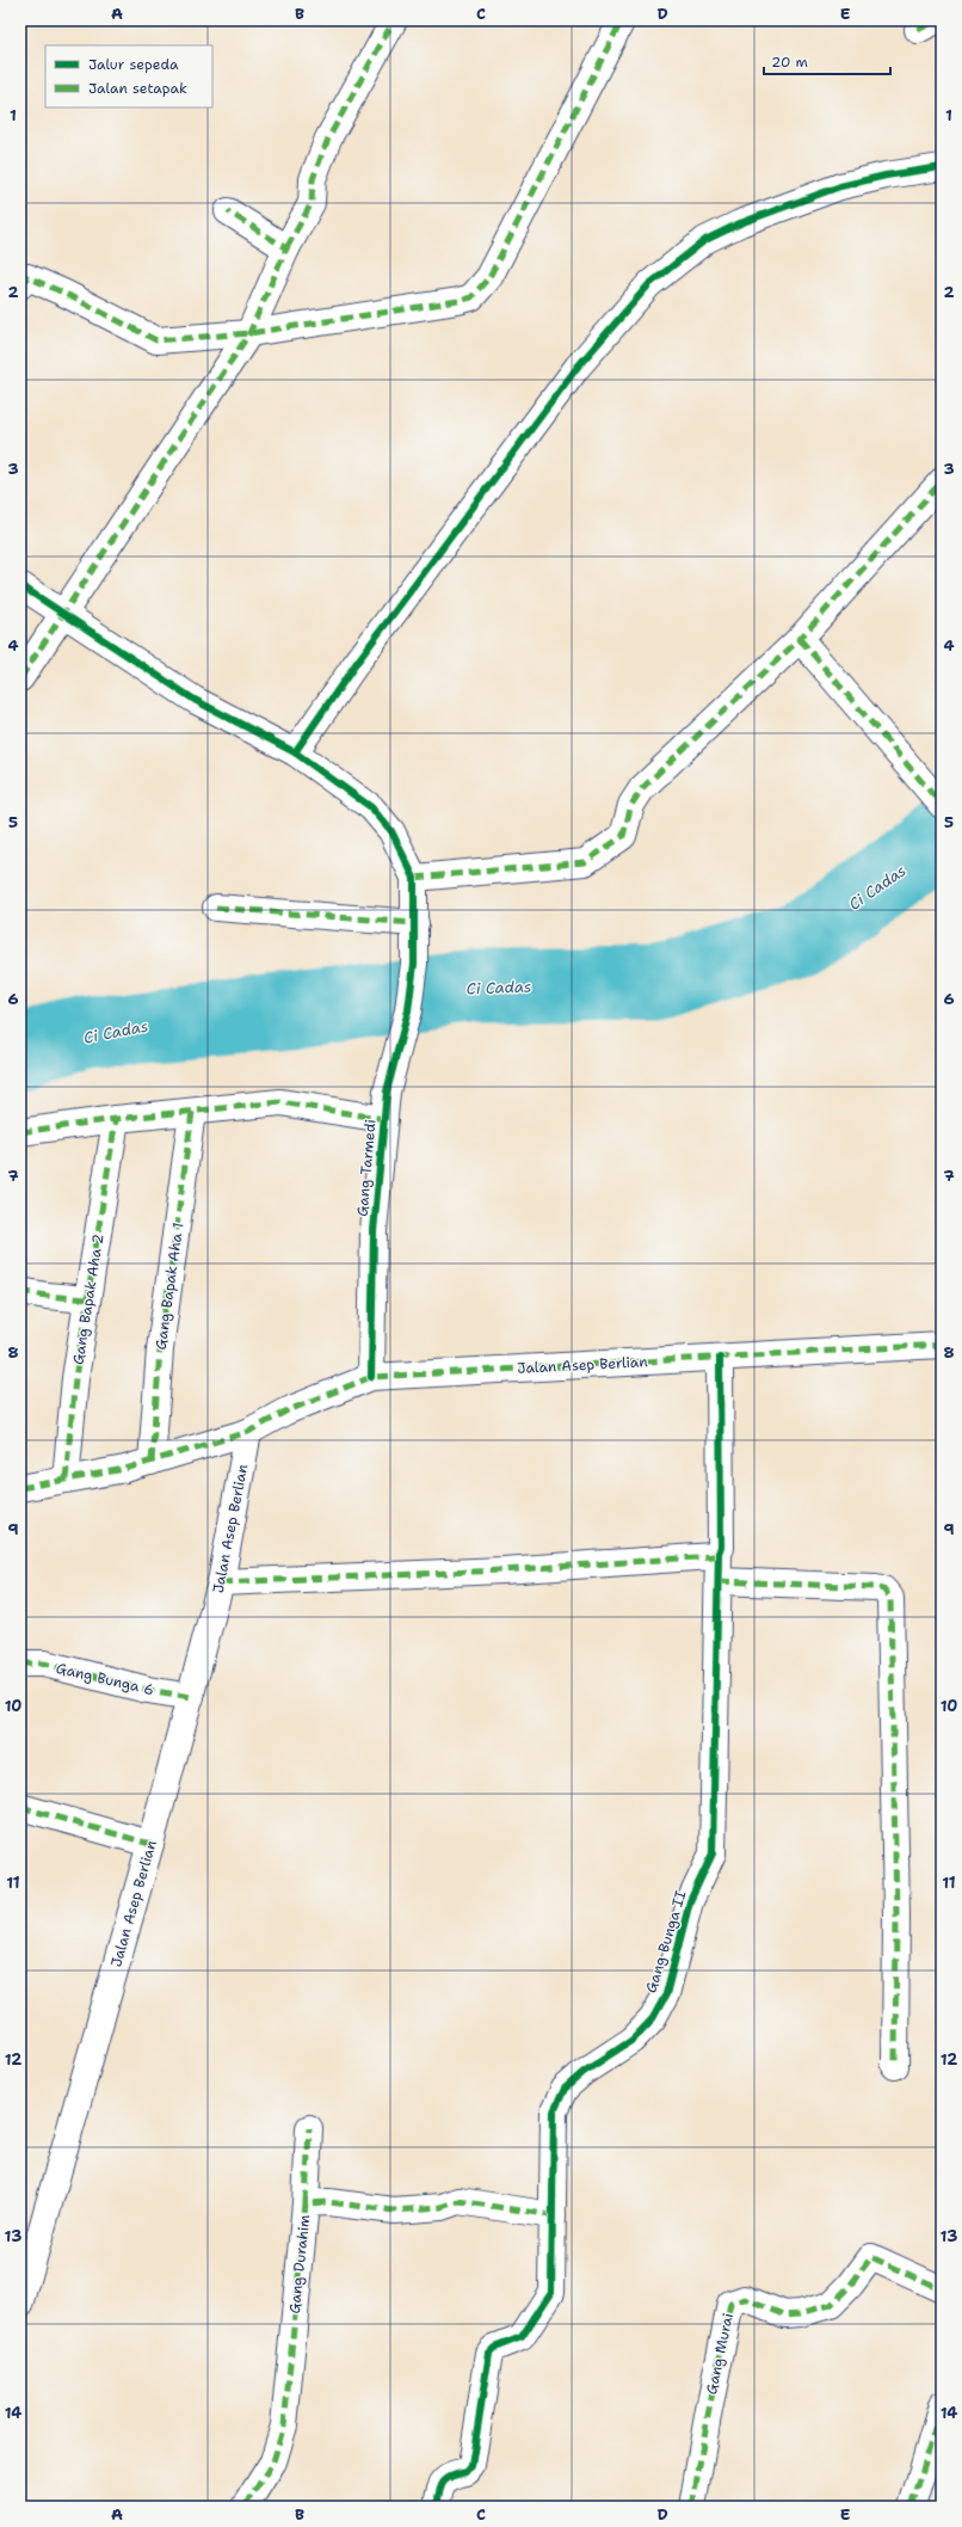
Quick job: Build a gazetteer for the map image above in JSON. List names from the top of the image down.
{
  "streets": {
    "street": [
      "Gang Tarmedi",
      "Gang Bapak Aha 1",
      "Gang Bapak Aha 2",
      "Jalan Asep Berlian",
      "Gang Bunga 6",
      "Gang Bunga II",
      "Gang Durahim",
      "Gang Murai"
    ]
  },
  "crossings": [
    ["Gang Tarmedi", "Jalan Asep Berlian"],
    ["Jalan Asep Berlian", "Gang Bunga 6"],
    ["Jalan Asep Berlian", "Gang Bunga II"],
    ["Gang Bunga II", "Gang Durahim"]
  ],
  "water": ["Ci Cadas"],
  "legend": ["Jalur sepeda", "Jalan setapak"],
  "scale_bar": "20 m",
  "grid": {
    "columns": [
      "A",
      "B",
      "C",
      "D",
      "E"
    ],
    "rows": [
      "1",
      "2",
      "3",
      "4",
      "5",
      "6",
      "7",
      "8",
      "9",
      "10",
      "11",
      "12",
      "13",
      "14"
    ]
  }
}
